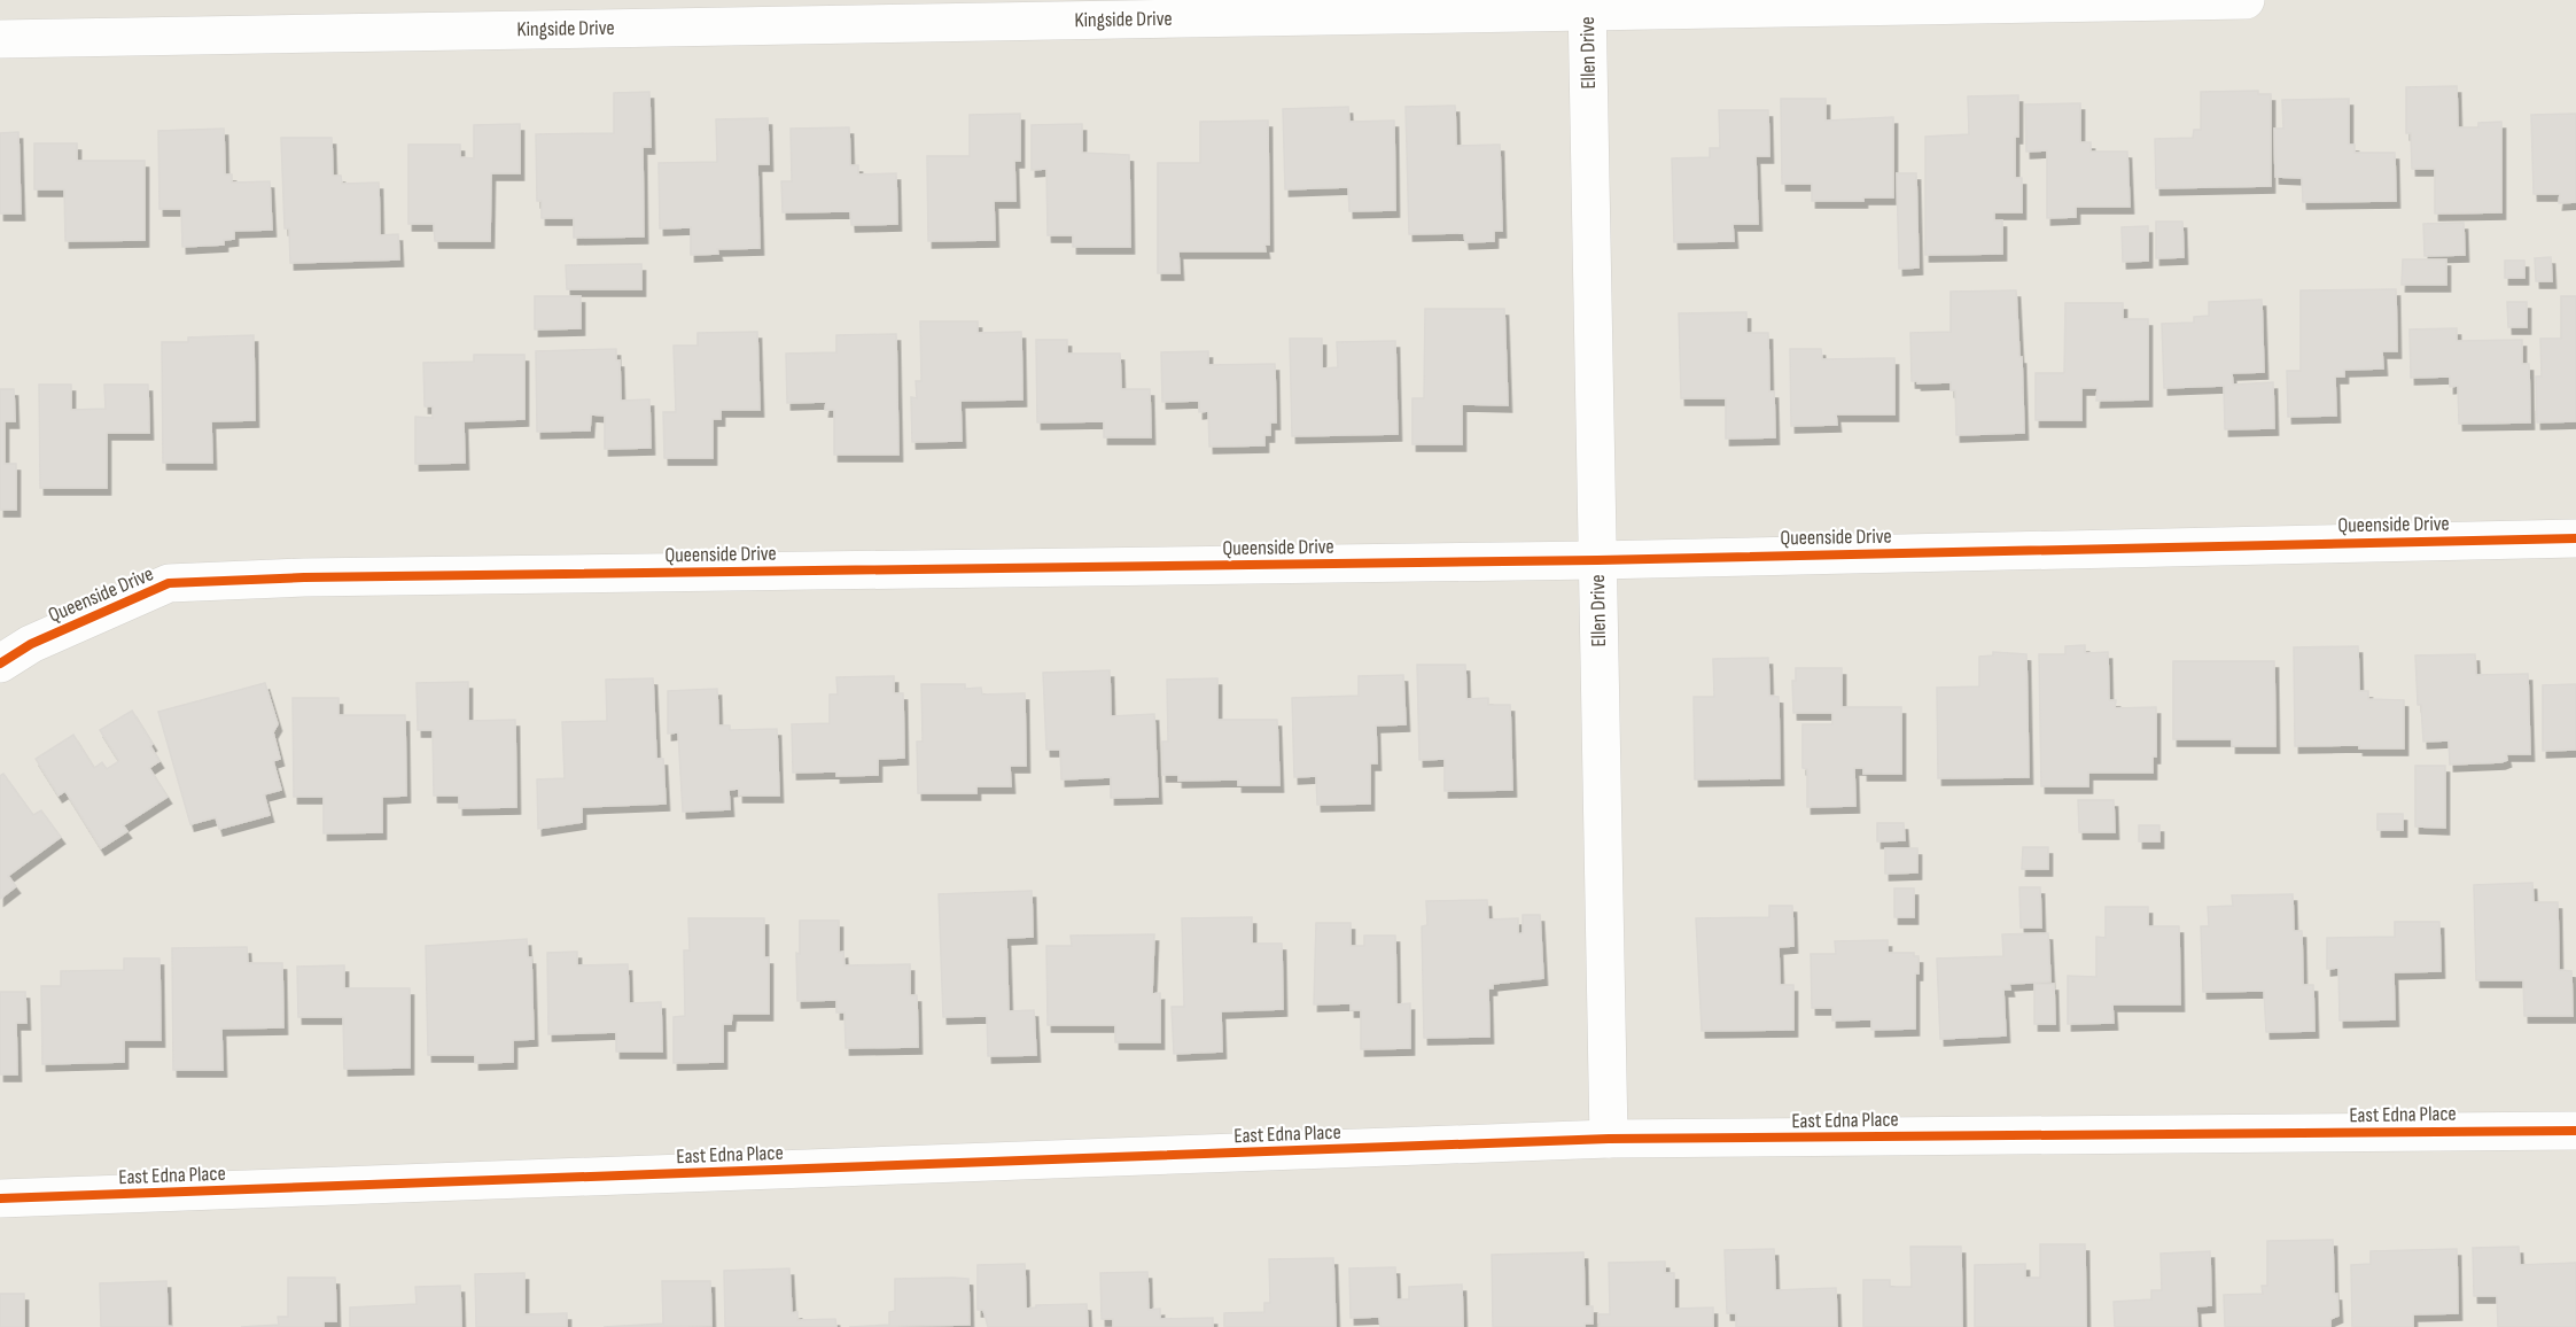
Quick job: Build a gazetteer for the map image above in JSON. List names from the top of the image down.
{
  "streets": {
    "street": [
      "Kingside Drive",
      "Ellen Drive",
      "Queenside Drive",
      "East Edna Place"
    ]
  },
  "crossings": [
    ["Kingside Drive", "Ellen Drive"],
    ["Ellen Drive", "Queenside Drive"],
    ["Ellen Drive", "East Edna Place"]
  ]
}
